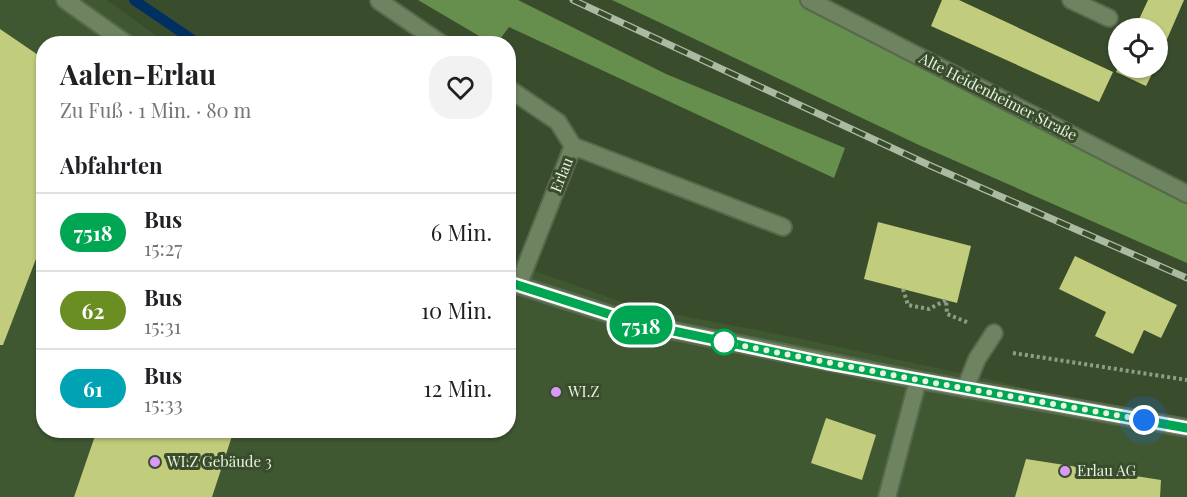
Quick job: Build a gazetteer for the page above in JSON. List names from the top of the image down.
{
  "streets": {
    "street": ["Alte Heidenheimer Straße", "Erlau"]
  },
  "places": ["WI.Z", "WI.Z Gebäude 3", "Erlau AG"],
  "lines": ["bus line 7518"],
  "page": {
    "on_map": "7518",
    "heading": [
      ["Aalen-Erlau", "Zu Fuß · 1 Min. · 80 m"],
      "Abfahrten"
    ],
    "list": [
      {
        "mark": "7518",
        "name": "Bus",
        "note": "15:27",
        "value": "6 Min."
      },
      {
        "mark": "62",
        "name": "Bus",
        "note": "15:31",
        "value": "10 Min."
      },
      {
        "mark": "61",
        "name": "Bus",
        "note": "15:33",
        "value": "12 Min."
      }
    ]
  }
}
